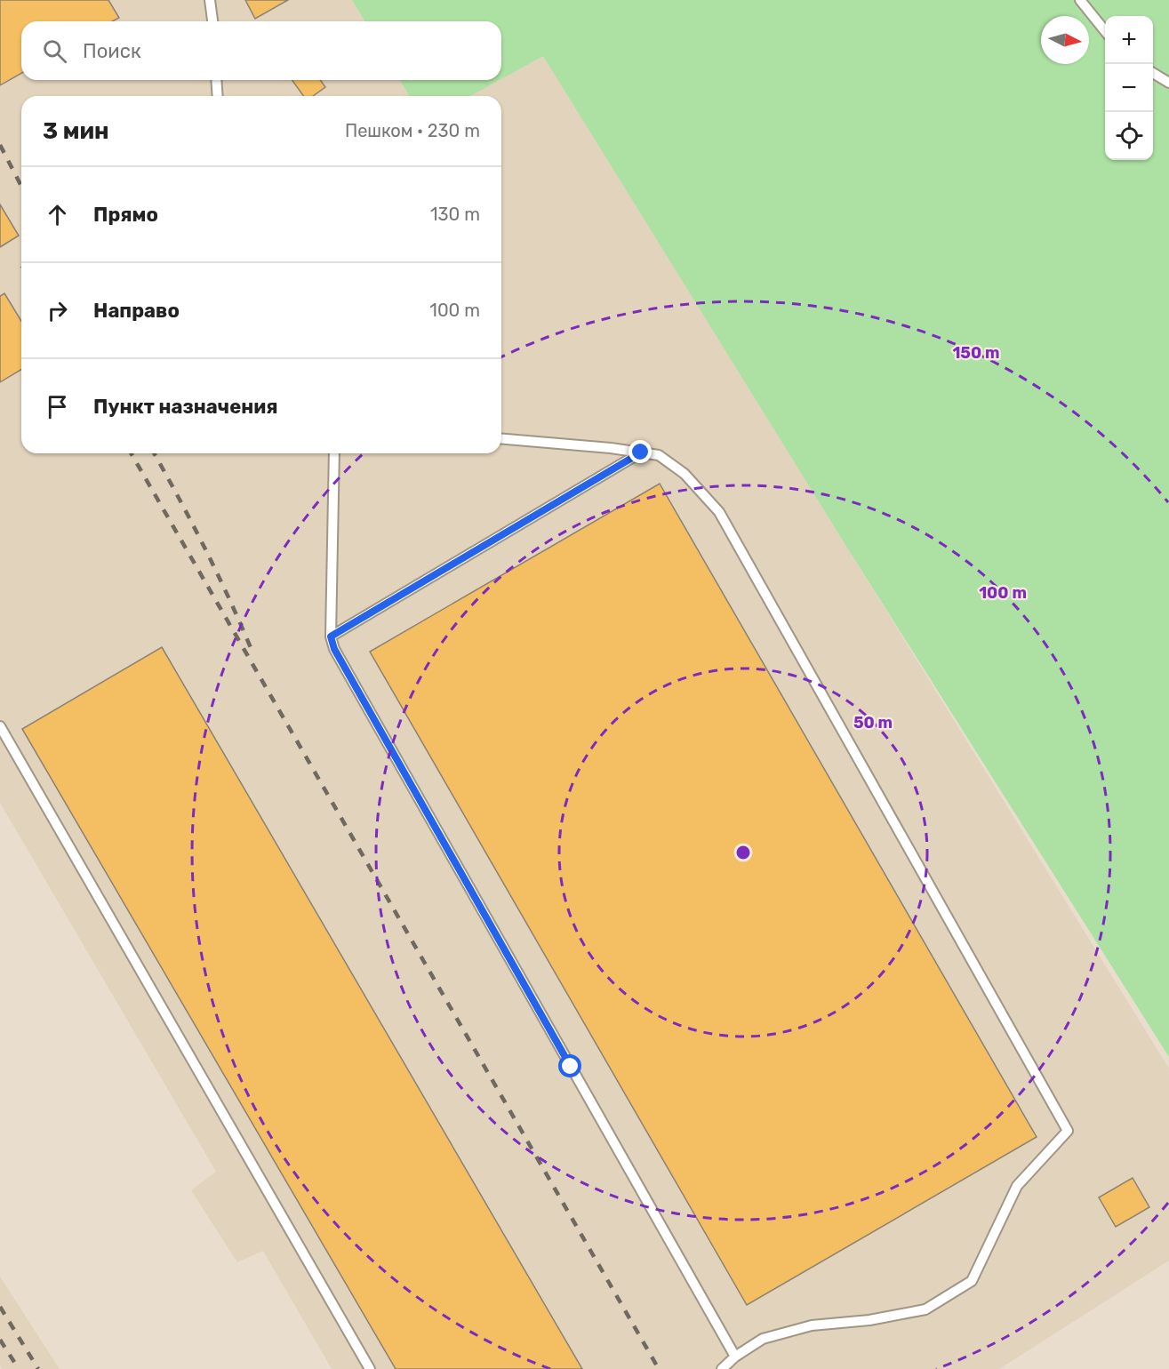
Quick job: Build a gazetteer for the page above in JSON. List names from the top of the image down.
{
  "north": "right",
  "page": {
    "map_buttons": ["+", "−"],
    "search": "Поиск",
    "heading": ["3 мин", "Пешком · 230 m"],
    "list": [
      ["Прямо", "130 m"],
      ["Направо", "100 m"],
      "Пункт назначения"
    ]
  },
  "rings": ["150 m", "100 m", "50 m"]
}
